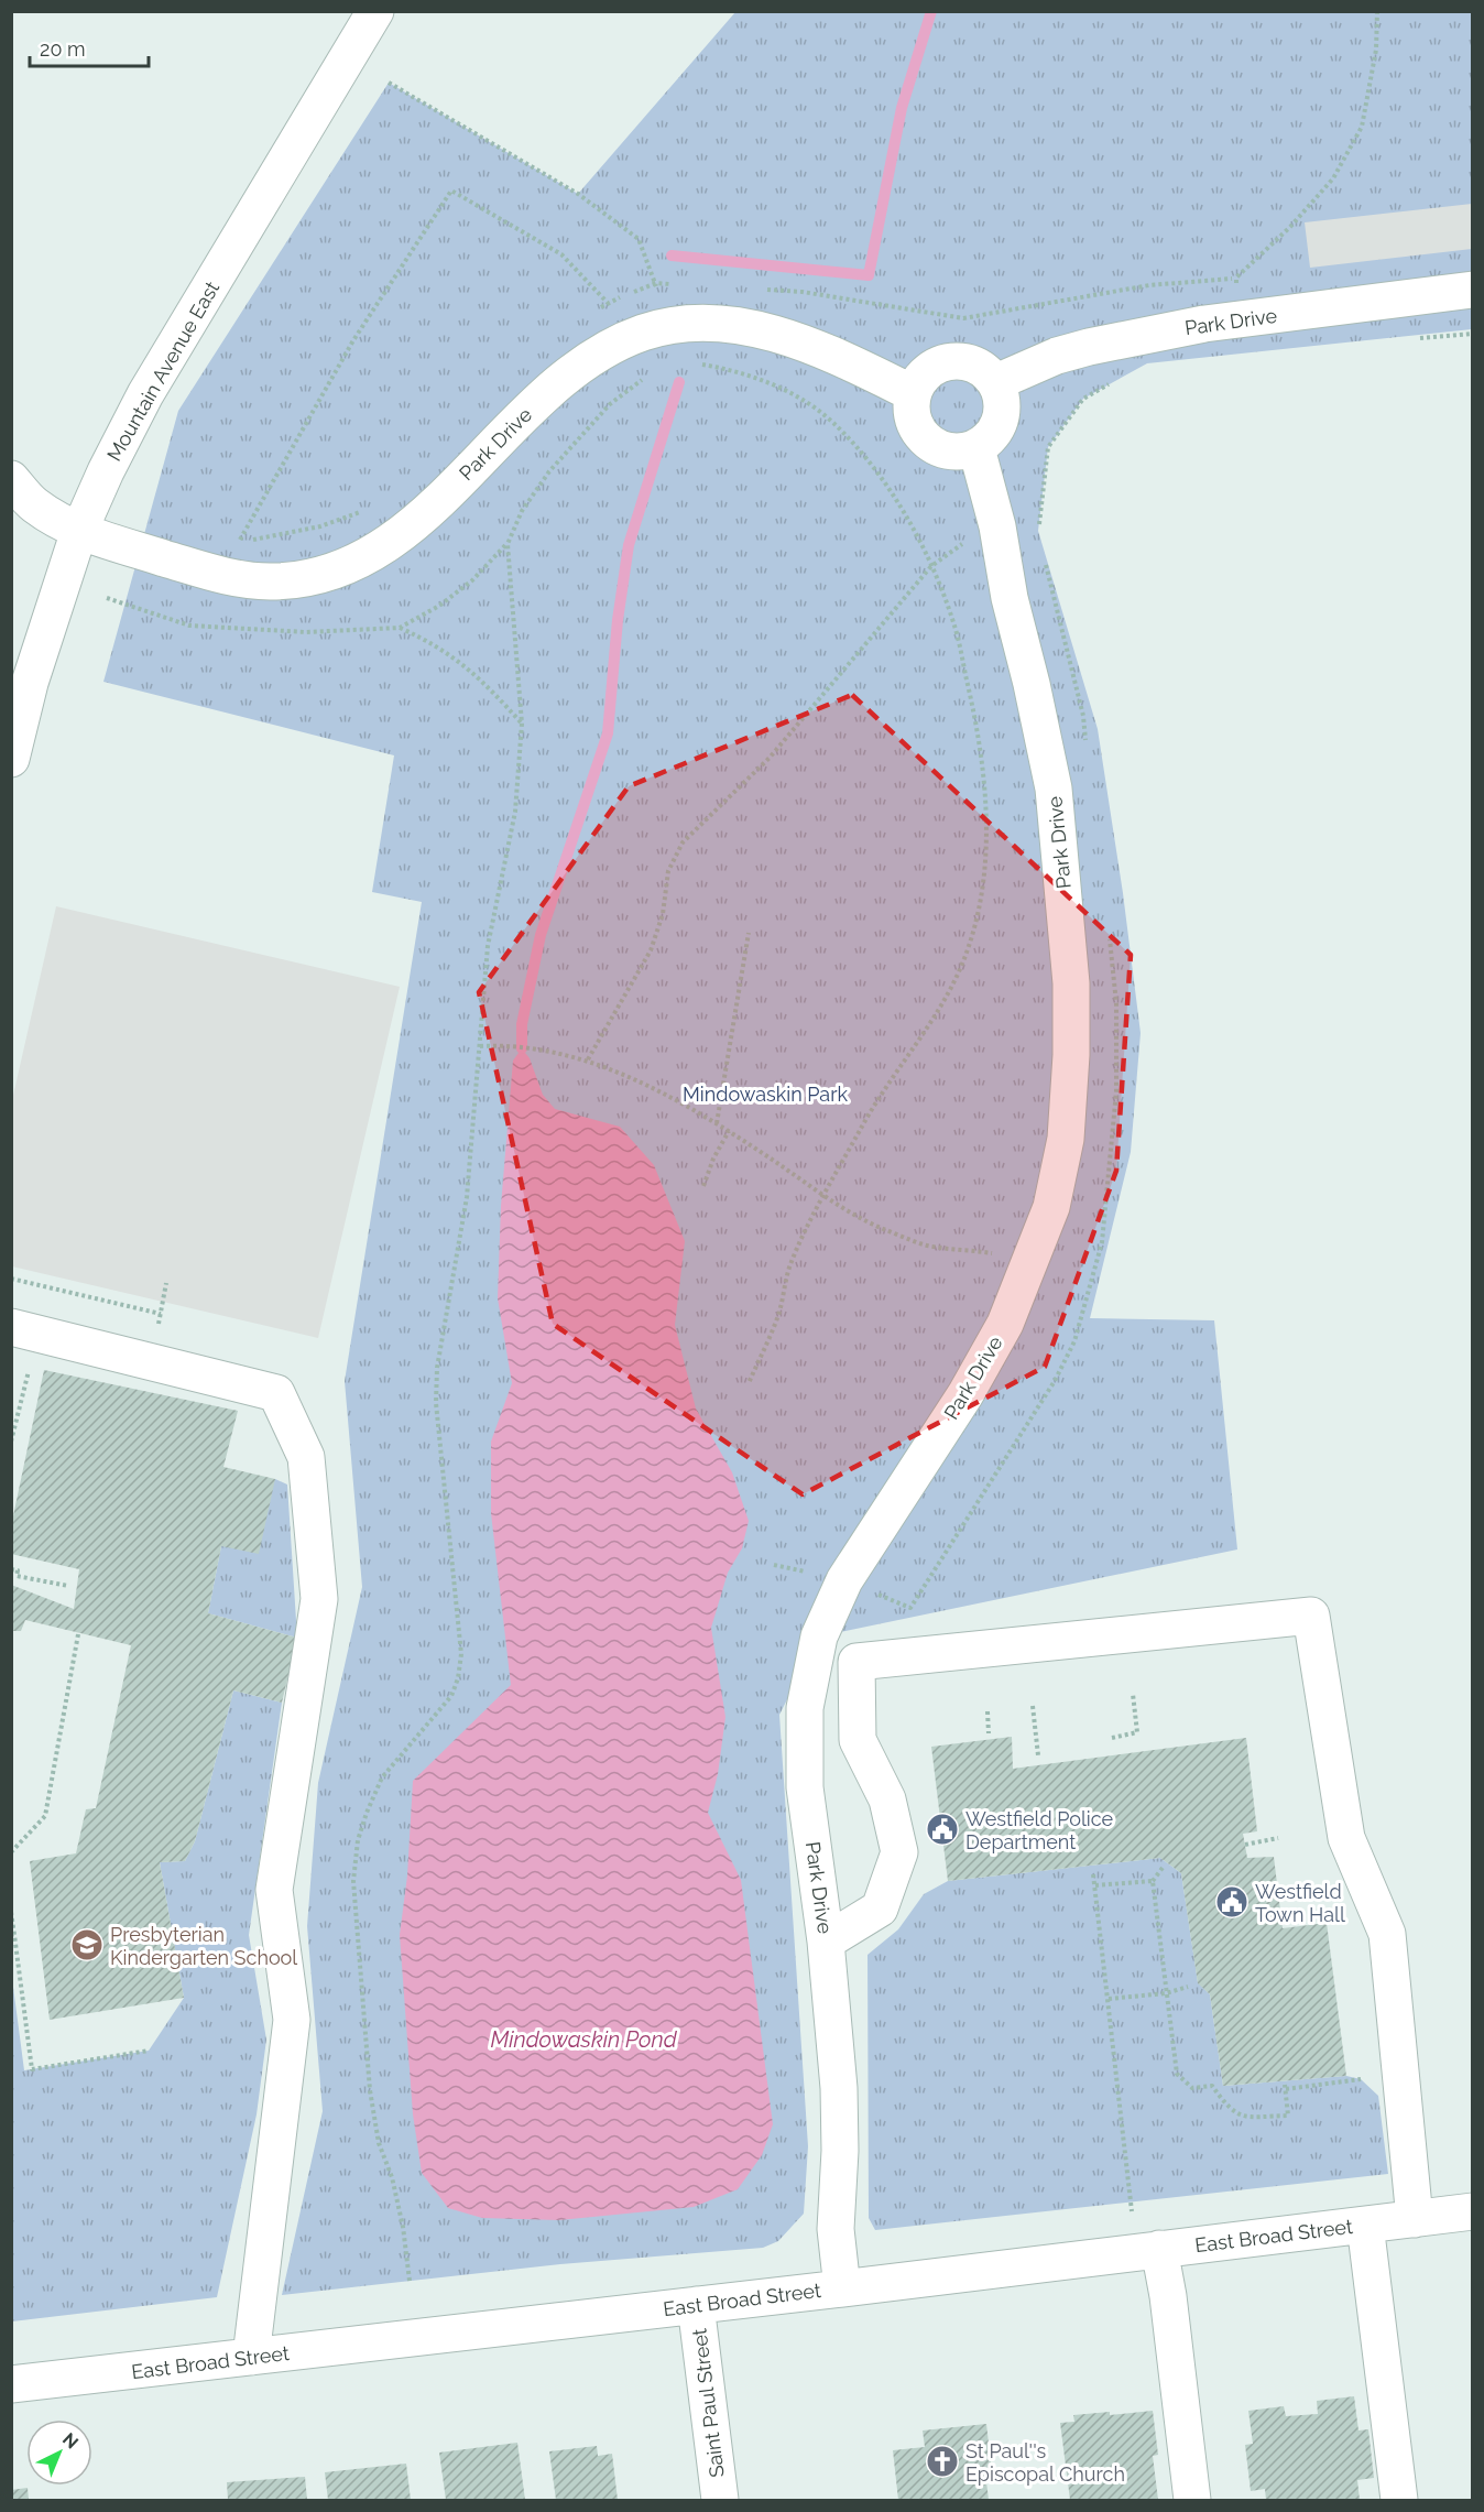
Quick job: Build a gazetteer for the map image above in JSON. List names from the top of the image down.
{
  "streets": {
    "street": [
      "Park Drive",
      "Mountain Avenue East",
      "East Broad Street",
      "Saint Paul Street"
    ]
  },
  "crossings": [
    ["Park Drive", "Mountain Avenue East"],
    ["Park Drive", "East Broad Street"],
    ["East Broad Street", "Saint Paul Street"]
  ],
  "water": ["Mindowaskin Pond"],
  "parks": ["Mindowaskin Park"],
  "places": {
    "public building": ["Westfield Police Department", "Westfield Town Hall"],
    "school or university": ["Presbyterian Kindergarten School"],
    "church": ["St Paul''s Episcopal Church"]
  },
  "scale_bar": "20 m",
  "north": "top right"
}
